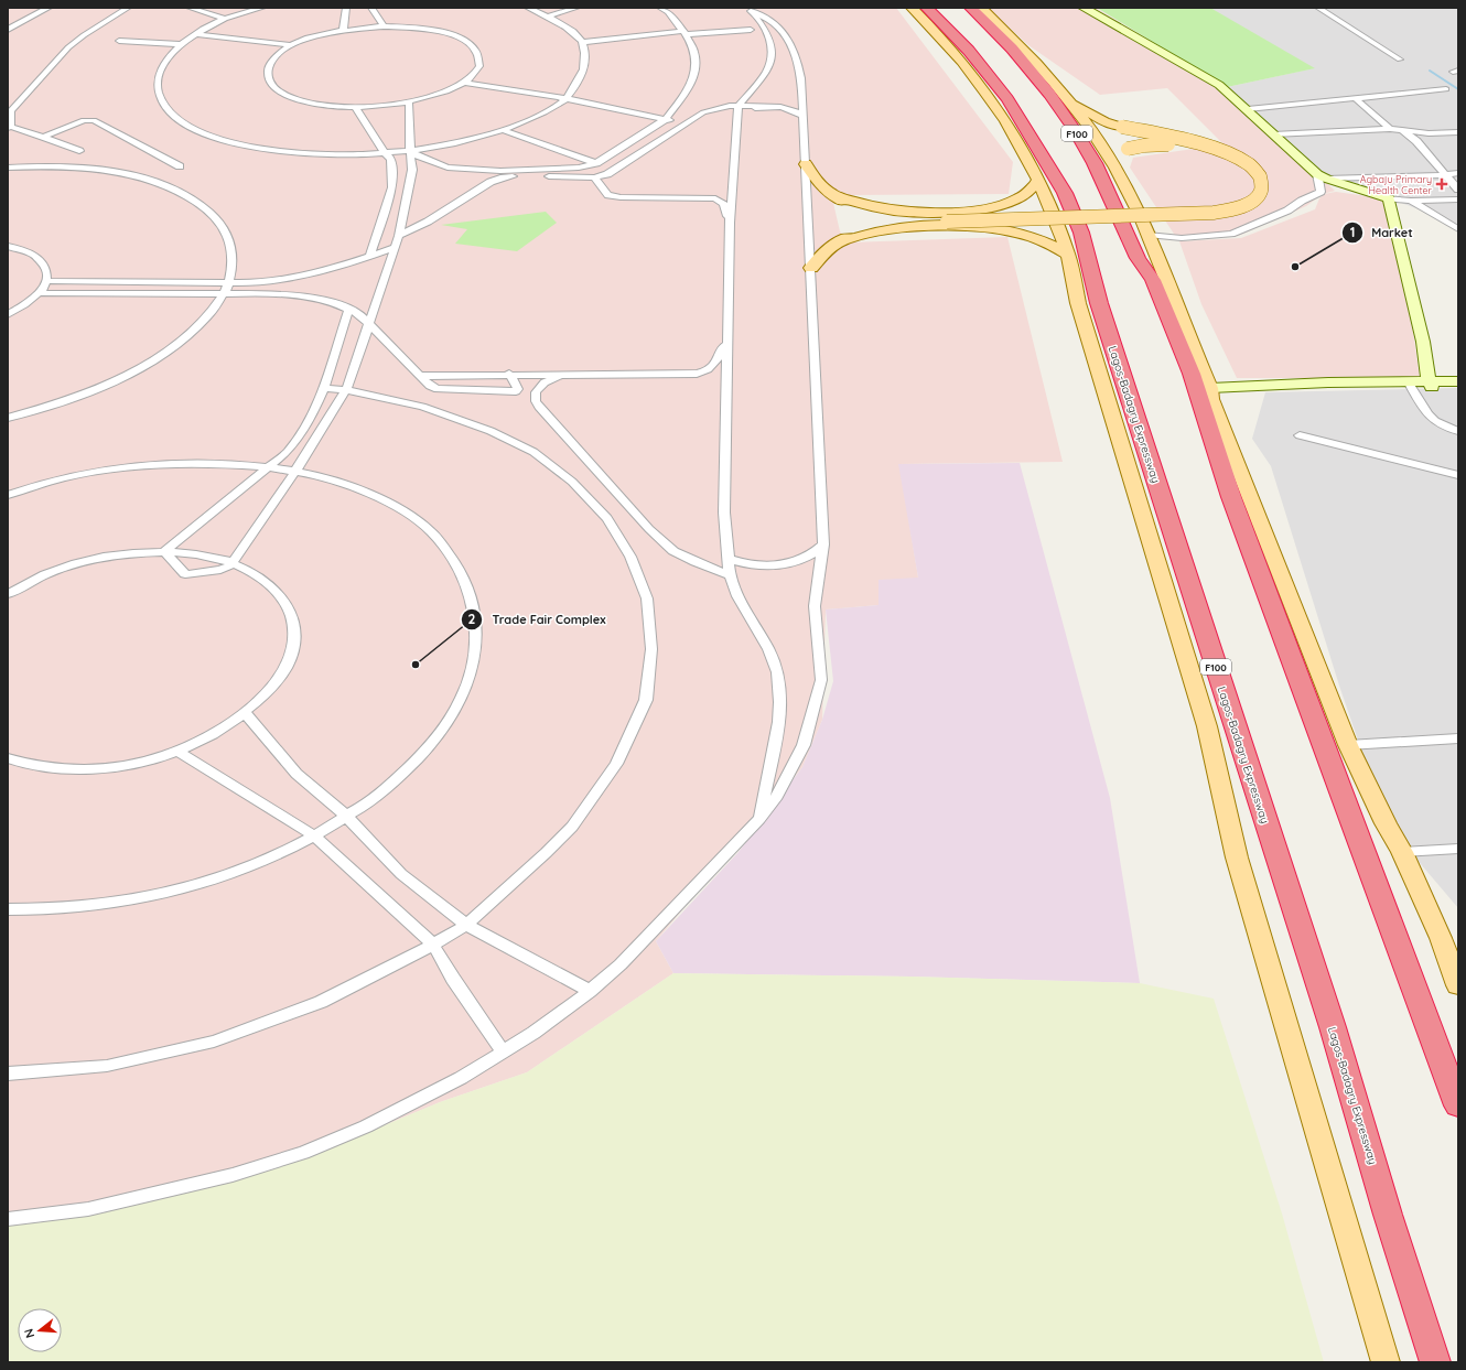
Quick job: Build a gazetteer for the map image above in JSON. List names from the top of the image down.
{
  "streets": {
    "highway": ["F100", "Lagos-Badagry Expressway"]
  },
  "places": {
    "health": ["Agbaju Primary Health Center"],
    "other": ["Market", "Trade Fair Complex"]
  },
  "north": "left"
}
